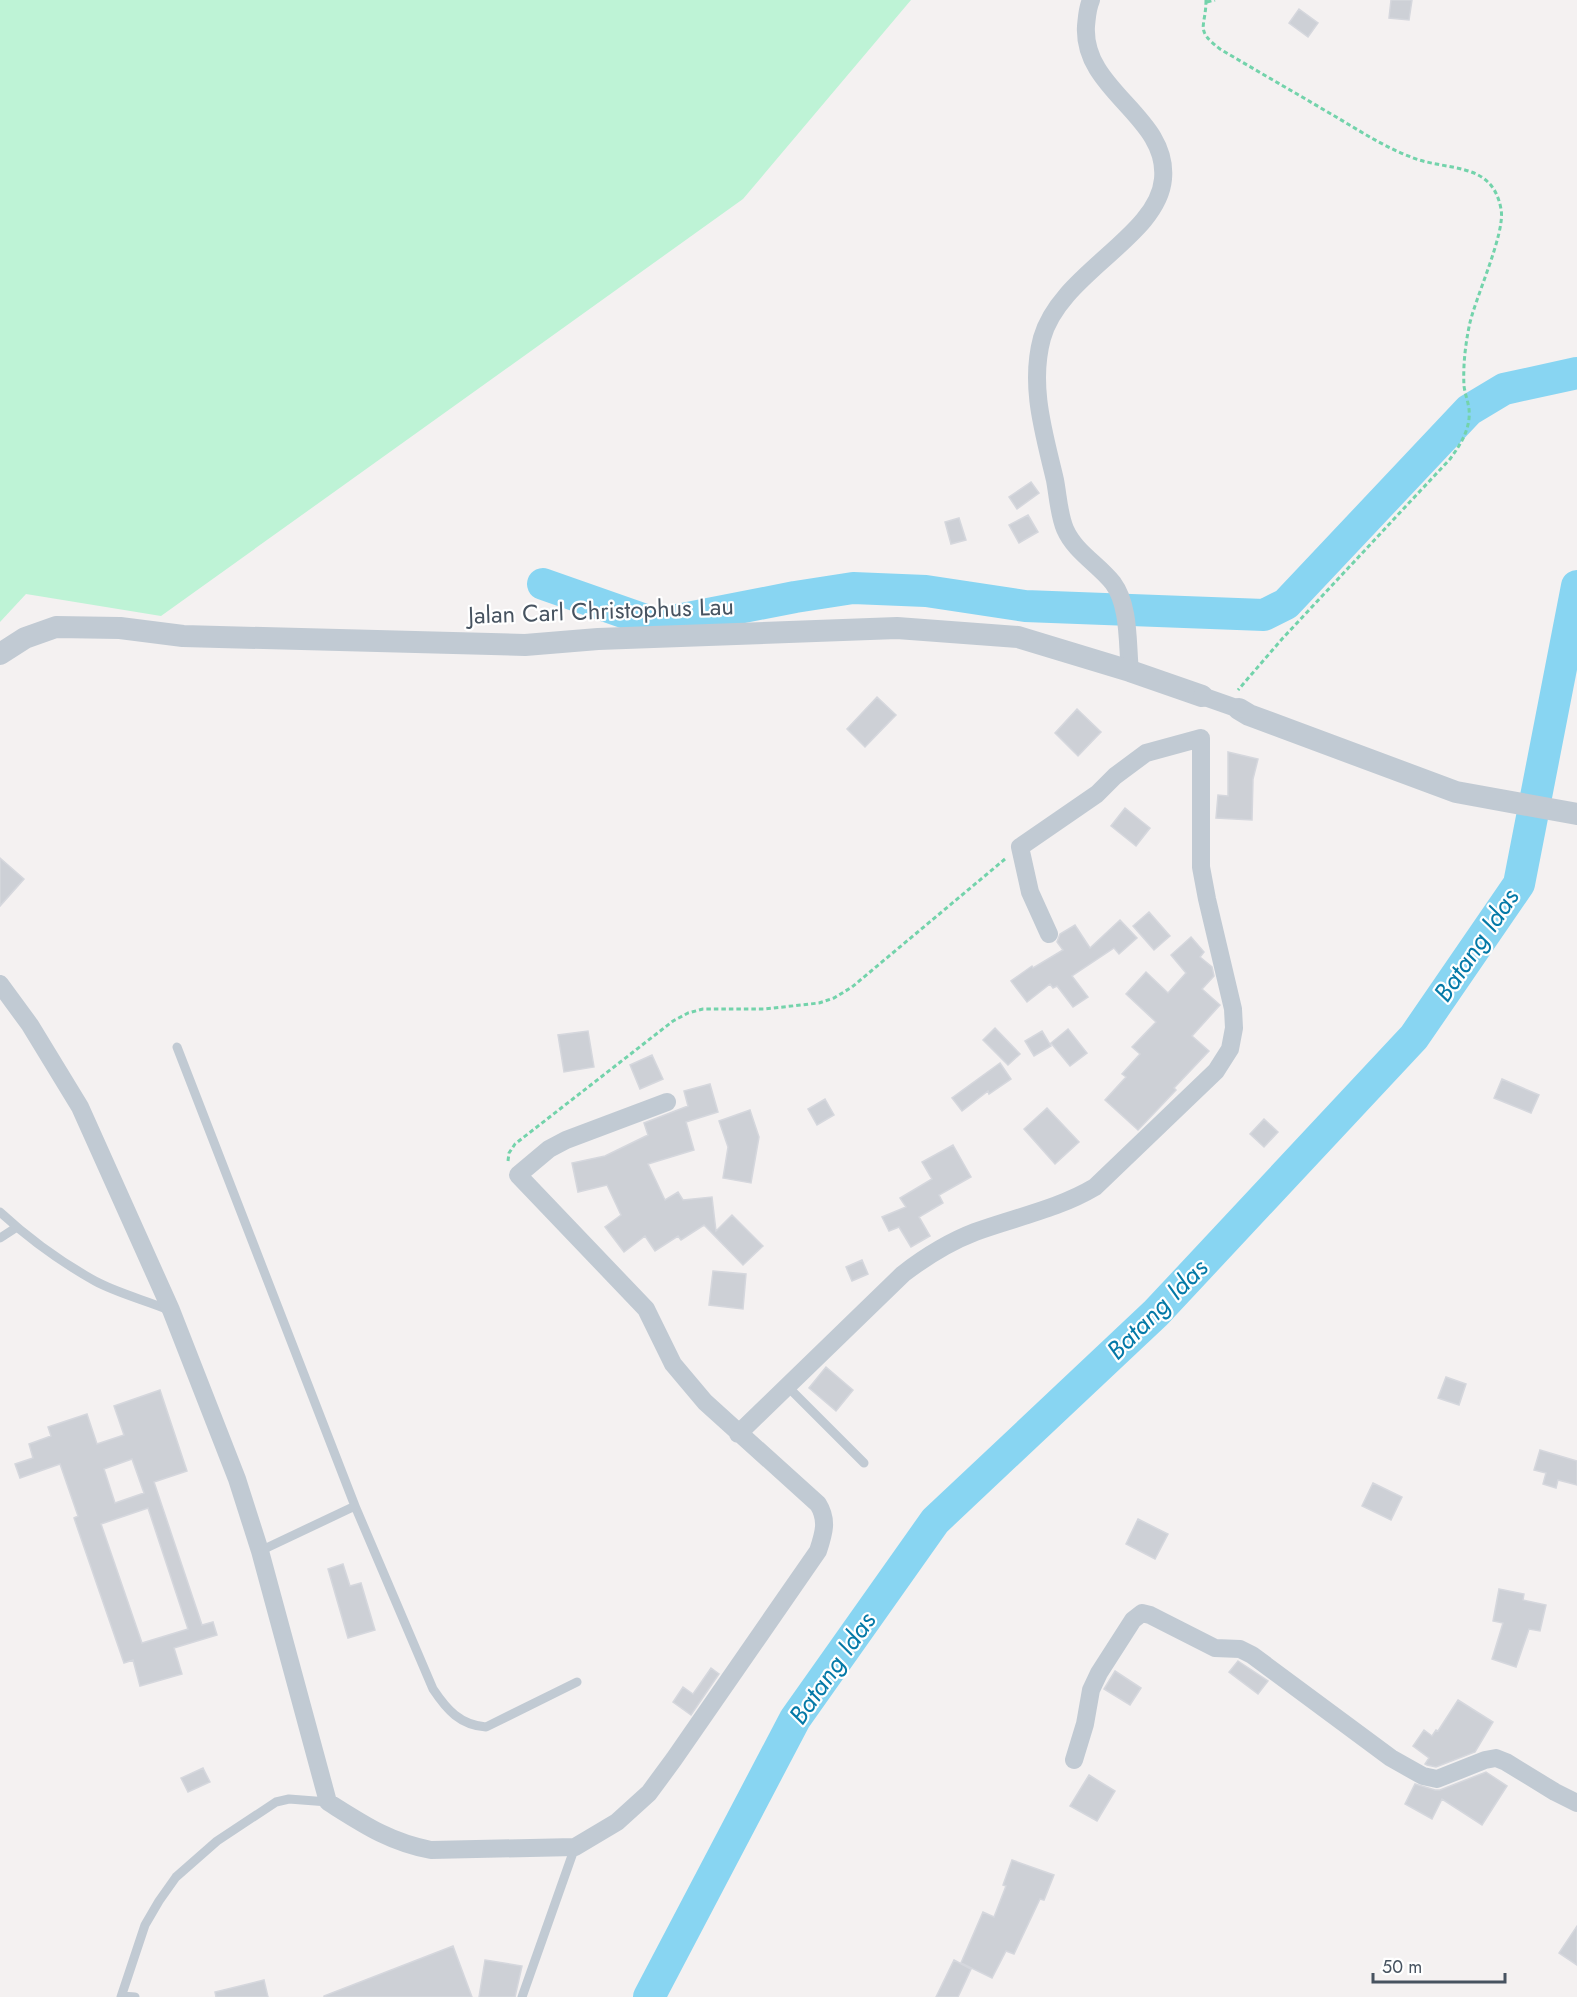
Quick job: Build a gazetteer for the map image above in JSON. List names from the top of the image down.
{
  "streets": {
    "street": ["Jalan Carl Christophus Lau"]
  },
  "water": ["Batang Idas"],
  "scale_bar": "50 m"
}
